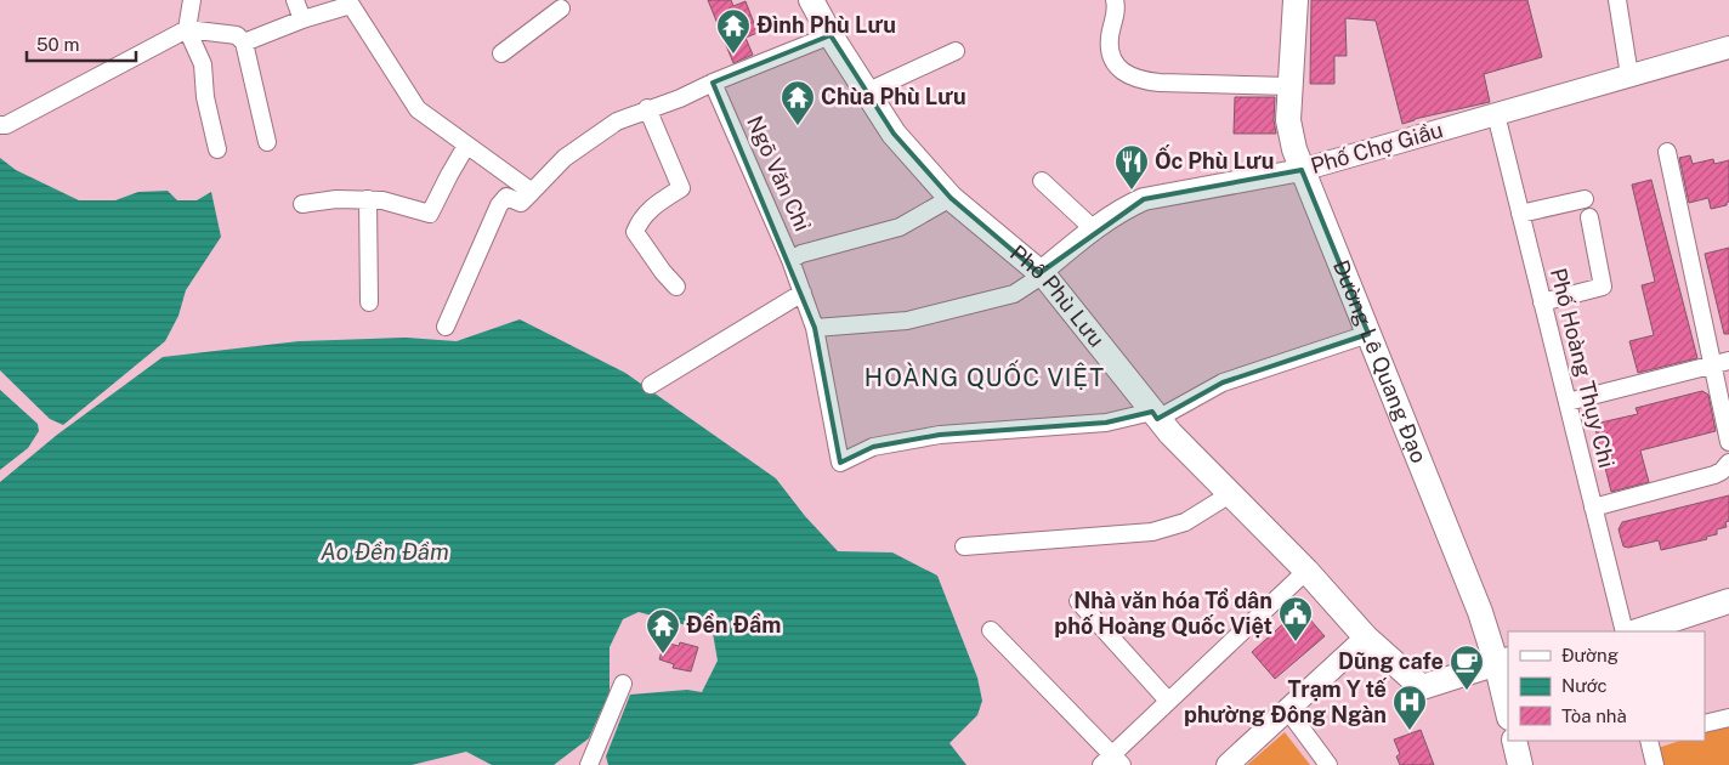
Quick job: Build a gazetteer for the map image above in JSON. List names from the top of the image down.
{
  "streets": {
    "main road": ["Phố Phù Lưu", "Đường Lê Quang Đạo"],
    "street": ["Phố Chợ Giầu", "Ngõ Văn Chỉ", "Phố Hoàng Thụy Chi"]
  },
  "crossings": [
    ["Phố Chợ Giầu", "Phố Phù Lưu"],
    ["Phố Chợ Giầu", "Đường Lê Quang Đạo"],
    ["Phố Chợ Giầu", "Phố Hoàng Thụy Chi"],
    ["Ngõ Văn Chỉ", "Phố Phù Lưu"],
    ["Phố Phù Lưu", "Đường Lê Quang Đạo"]
  ],
  "districts": ["HOÀNG QUỐC VIỆT"],
  "water": ["Ao Đền Đầm"],
  "places": {
    "temple": ["Đình Phù Lưu", "Chùa Phù Lưu", "Đền Đầm"],
    "restaurant": ["Ốc Phù Lưu"],
    "public building": ["Nhà văn hóa Tổ dân phố Hoàng Quốc Việt"],
    "cafe": ["Dũng cafe"],
    "hospital": ["Trạm Y tế phường Đông Ngàn"]
  },
  "legend": ["Đường", "Nước", "Tòa nhà"],
  "scale_bar": "50 m"
}
